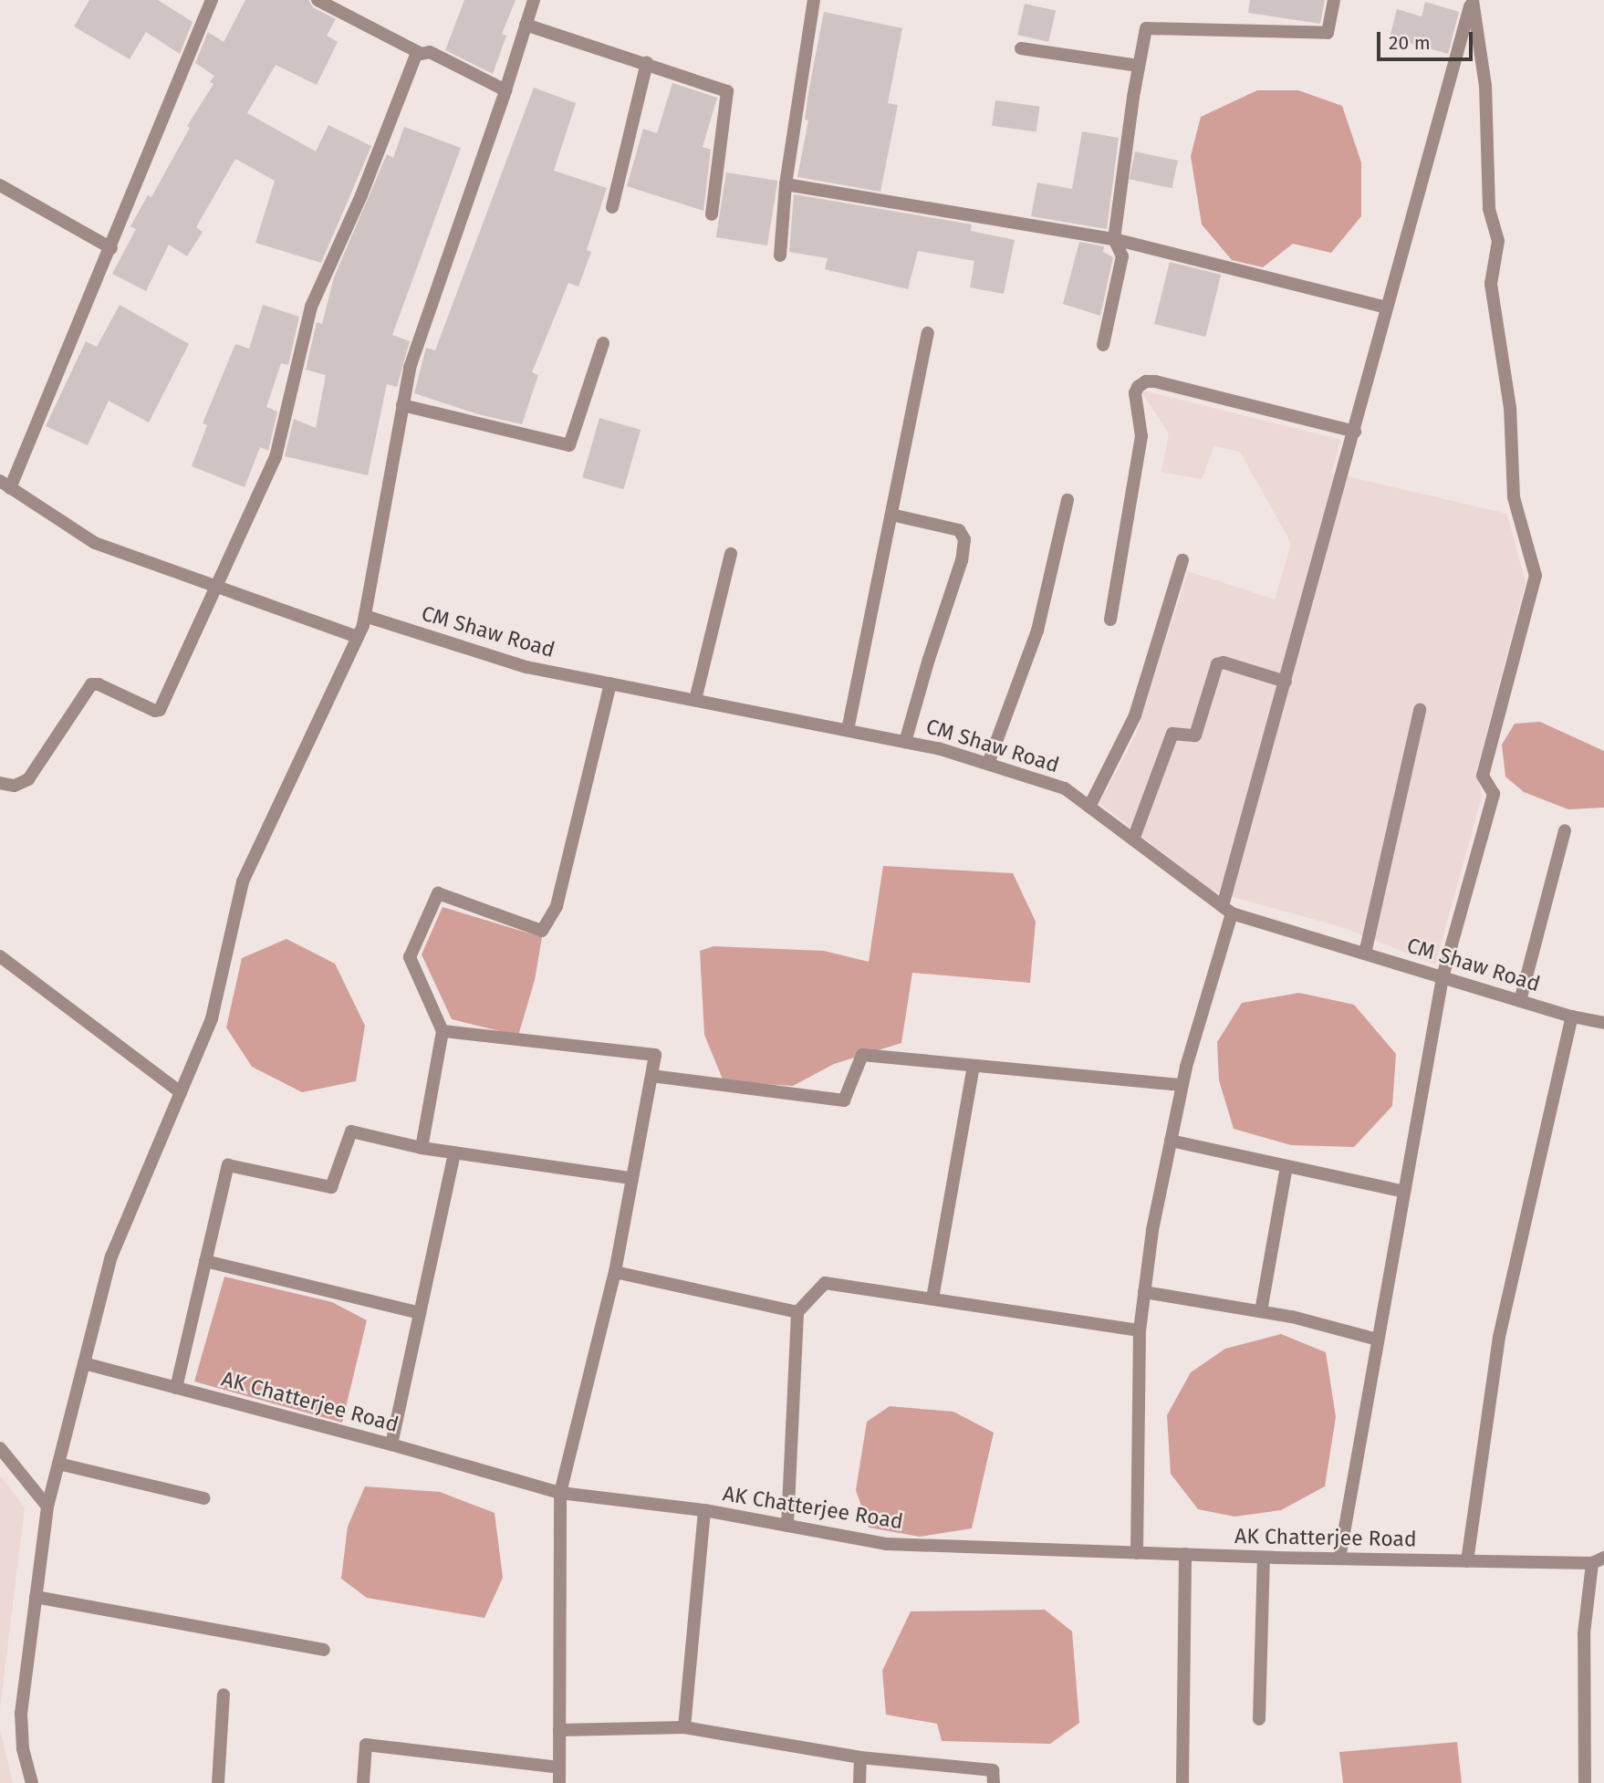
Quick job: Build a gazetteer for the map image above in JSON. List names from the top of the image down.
{
  "streets": {
    "street": ["CM Shaw Road", "AK Chatterjee Road"]
  },
  "scale_bar": "20 m"
}
